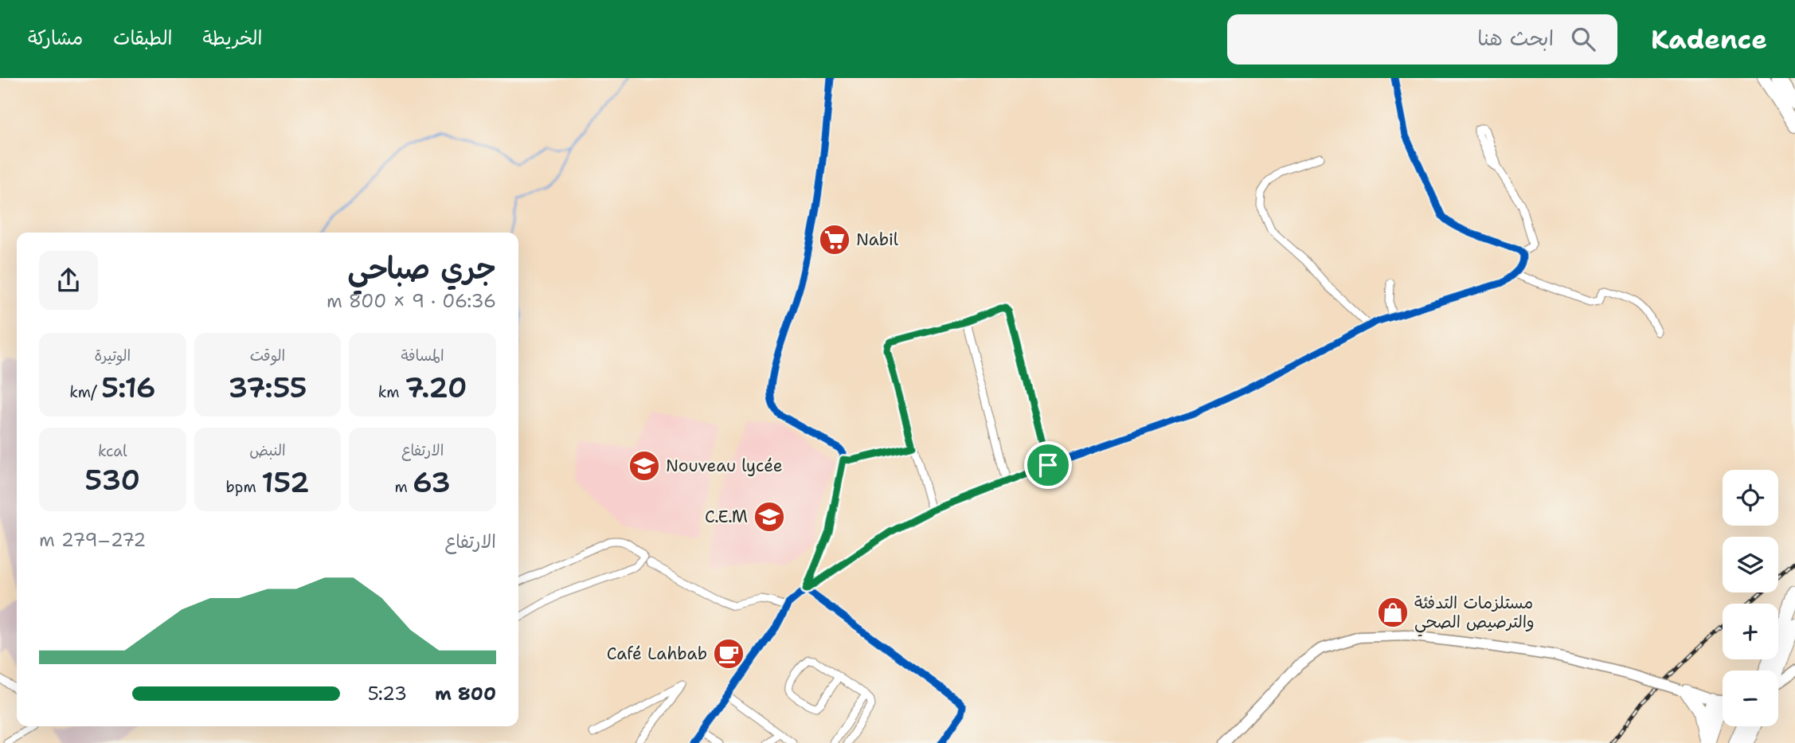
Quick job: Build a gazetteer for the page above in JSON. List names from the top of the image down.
{
  "places": {
    "supermarket": ["Nabil"],
    "school or university": ["Nouveau lycée", "C.E.M"],
    "shop": ["مستلزمات التدفئة والترصيص الصحي"],
    "cafe": ["Café Lahbab"]
  },
  "page": {
    "header": "Kadence",
    "search": "ابحث هنا",
    "nav": ["الخريطة", "الطبقات", "مشاركة"],
    "heading": ["جري صباحي", "06:36 · 9 × 800 m"],
    "stats": [
      ["المسافة", "7.20 km"],
      ["الوقت", "37:55"],
      ["الوتيرة", "5:16 /km"],
      ["الارتفاع", "63 m"],
      ["النبض", "152 bpm"],
      ["kcal", "530"]
    ],
    "map_buttons": ["+", "−"],
    "chart": ["الارتفاع", "272–279 m"],
    "list": [
      {
        "name": "800 m",
        "note": "5:23"
      }
    ]
  }
}
